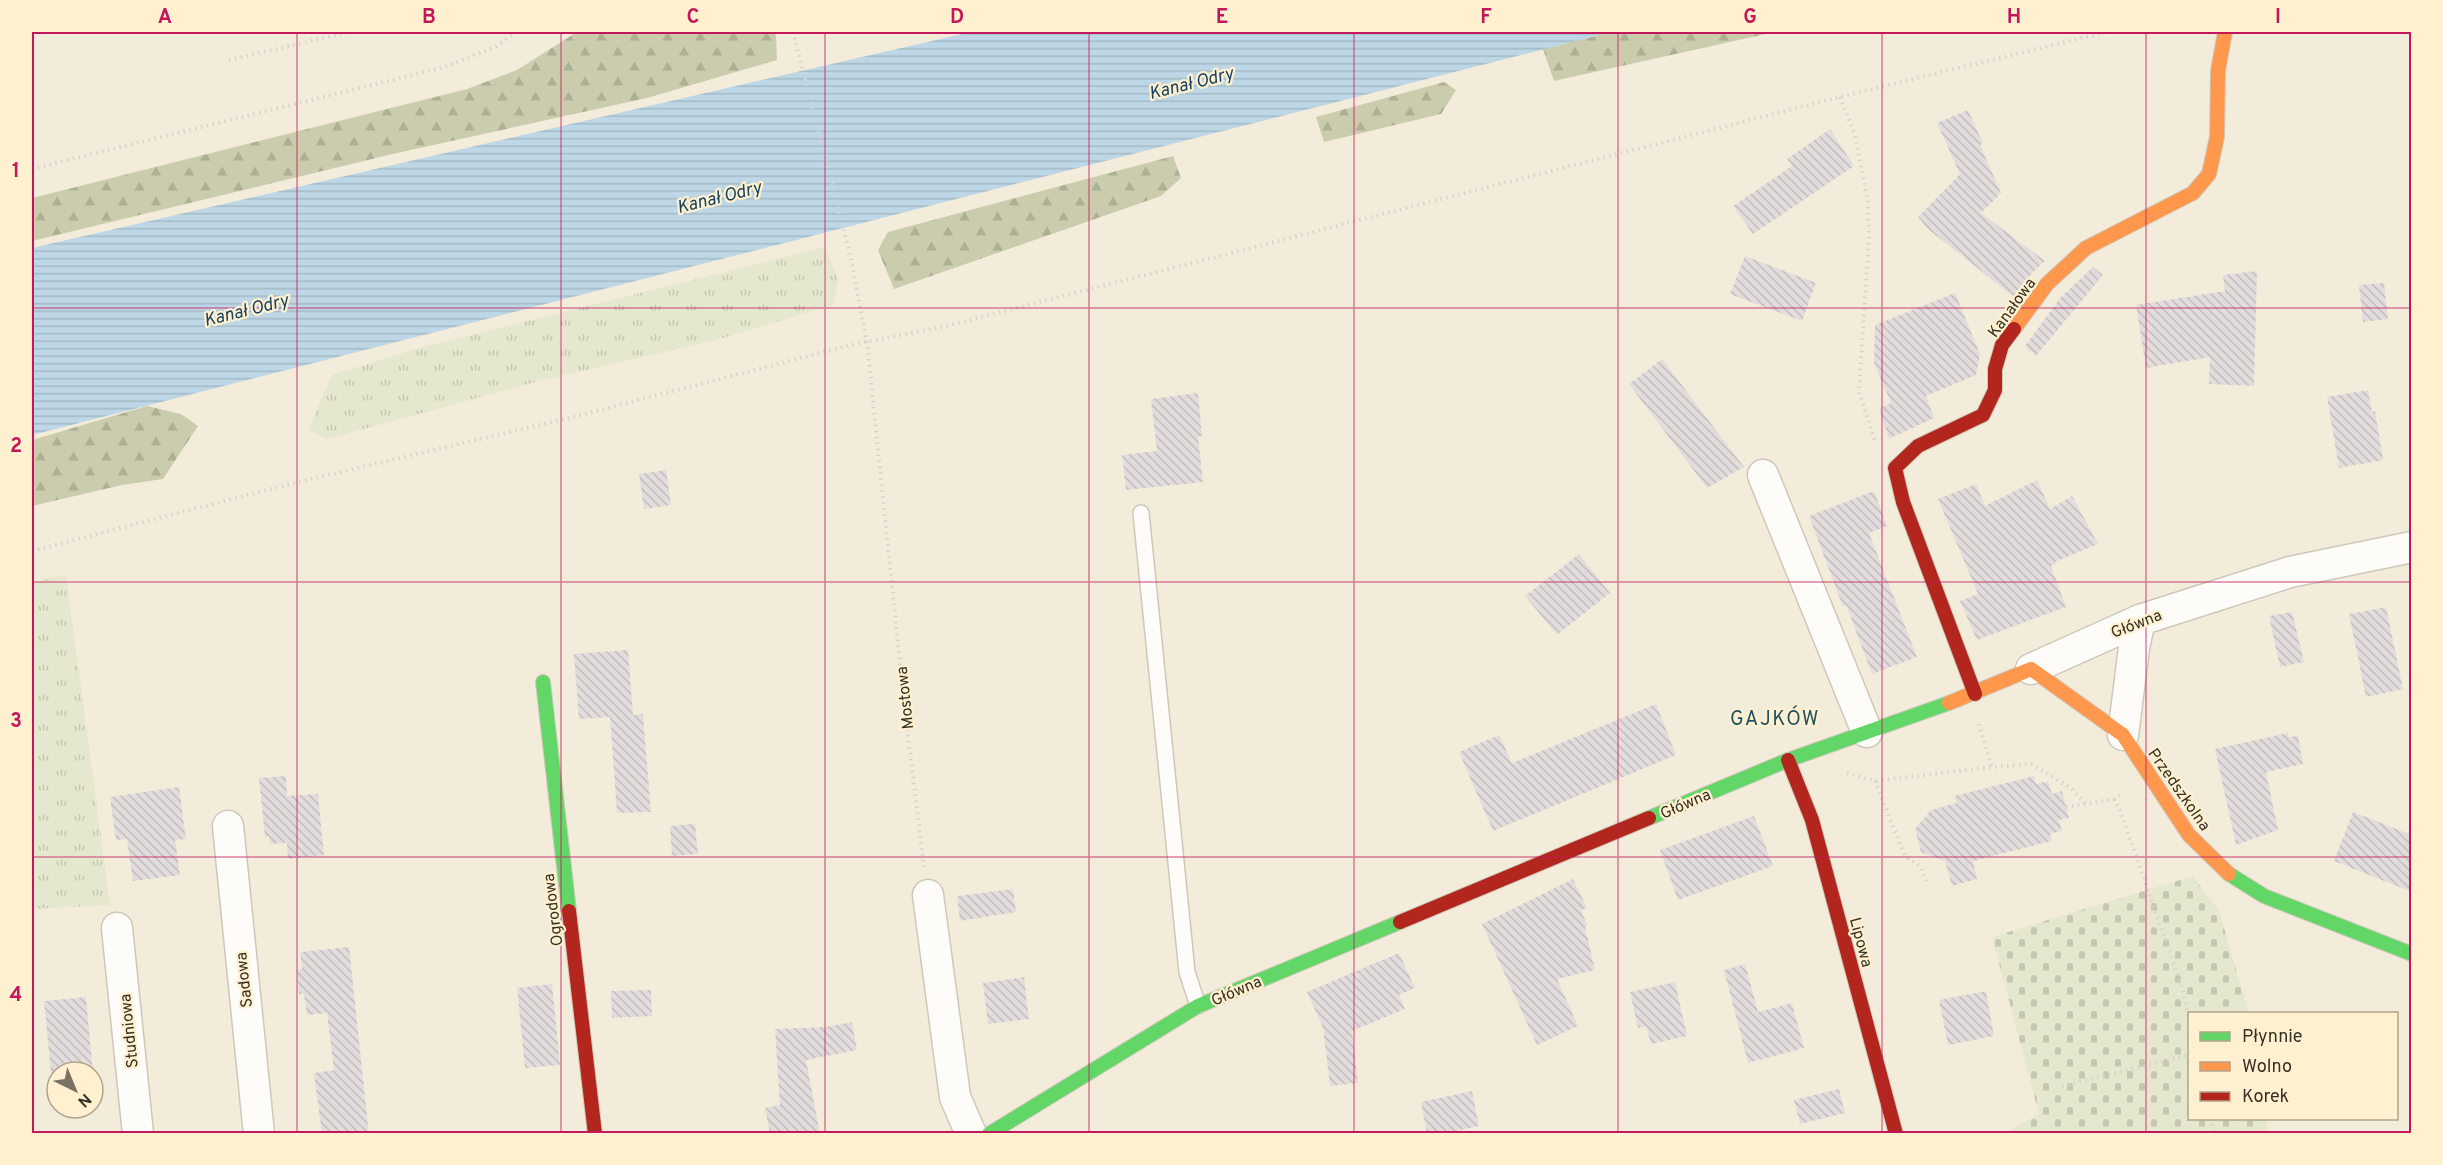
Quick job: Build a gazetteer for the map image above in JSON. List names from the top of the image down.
{
  "streets": {
    "street": [
      "Kanałowa",
      "Główna",
      "Przedszkolna",
      "Ogrodowa",
      "Lipowa",
      "Sadowa",
      "Studniowa"
    ],
    "path": ["Mostowa"]
  },
  "crossings": [
    ["Główna", "Przedszkolna"],
    ["Główna", "Lipowa"]
  ],
  "districts": ["GAJKÓW"],
  "water": ["Kanał Odry"],
  "legend": ["Płynnie", "Wolno", "Korek"],
  "north": "bottom right",
  "grid": {
    "columns": [
      "A",
      "B",
      "C",
      "D",
      "E",
      "F",
      "G",
      "H",
      "I"
    ],
    "rows": [
      "1",
      "2",
      "3",
      "4"
    ]
  }
}
